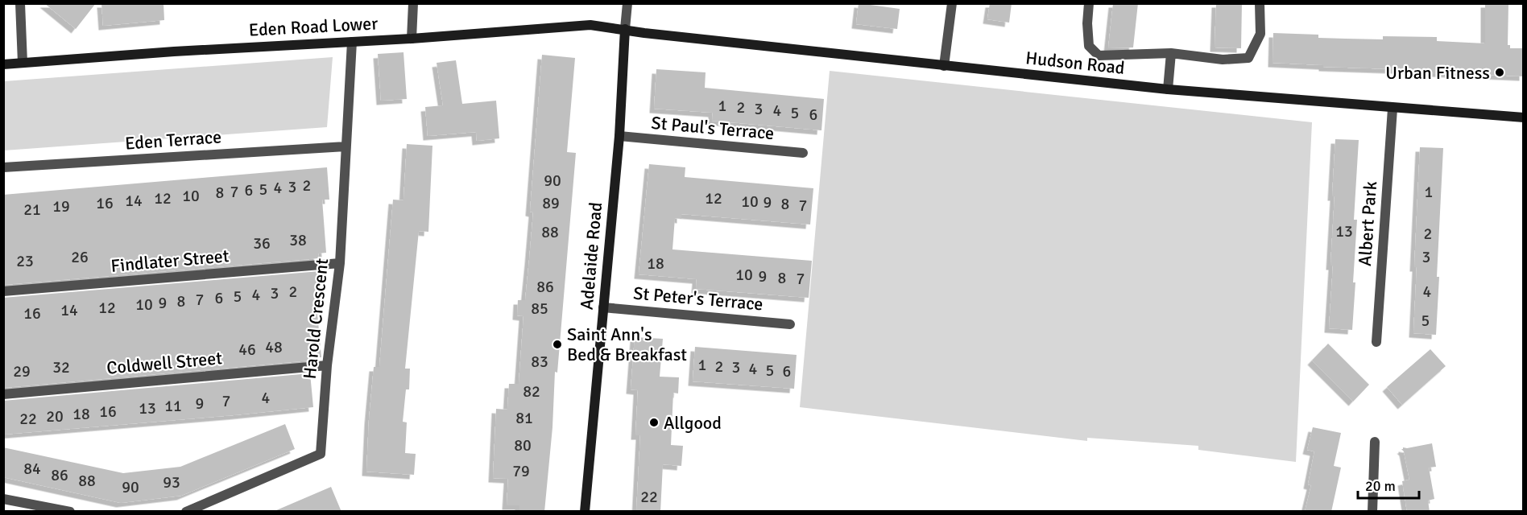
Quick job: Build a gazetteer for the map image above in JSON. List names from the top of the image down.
{
  "streets": {
    "street": [
      "Eden Road Lower",
      "Hudson Road",
      "St Paul's Terrace",
      "Eden Terrace",
      "Albert Park",
      "Adelaide Road",
      "Findlater Street",
      "St Peter's Terrace",
      "Harold Crescent",
      "Coldwell Street"
    ]
  },
  "crossings": [
    ["Eden Road Lower", "Hudson Road"],
    ["Eden Road Lower", "Adelaide Road"],
    ["Eden Road Lower", "Harold Crescent"],
    ["Hudson Road", "Albert Park"],
    ["Hudson Road", "Adelaide Road"],
    ["St Paul's Terrace", "Adelaide Road"],
    ["Eden Terrace", "Harold Crescent"],
    ["Adelaide Road", "St Peter's Terrace"],
    ["Findlater Street", "Harold Crescent"],
    ["Harold Crescent", "Coldwell Street"]
  ],
  "places": ["Urban Fitness", "Saint Ann's Bed & Breakfast", "Allgood"],
  "house_numbers": [
    "1",
    "2",
    "3",
    "4",
    "5",
    "6",
    "90",
    "2",
    "3",
    "4",
    "5",
    "6",
    "7",
    "1",
    "8",
    "10",
    "12",
    "12",
    "14",
    "10",
    "9",
    "16",
    "89",
    "8",
    "7",
    "19",
    "21",
    "13",
    "88",
    "2",
    "38",
    "36",
    "26",
    "3",
    "23",
    "18",
    "10",
    "9",
    "8",
    "7",
    "86",
    "2",
    "4",
    "3",
    "4",
    "5",
    "6",
    "7",
    "8",
    "9",
    "10",
    "12",
    "85",
    "14",
    "16",
    "5",
    "48",
    "46",
    "83",
    "1",
    "2",
    "32",
    "3",
    "4",
    "5",
    "29",
    "6",
    "82",
    "4",
    "7",
    "9",
    "11",
    "13",
    "16",
    "18",
    "20",
    "81",
    "22",
    "80",
    "84",
    "79",
    "86",
    "88",
    "93",
    "90",
    "22"
  ],
  "scale_bar": "20 m"
}
